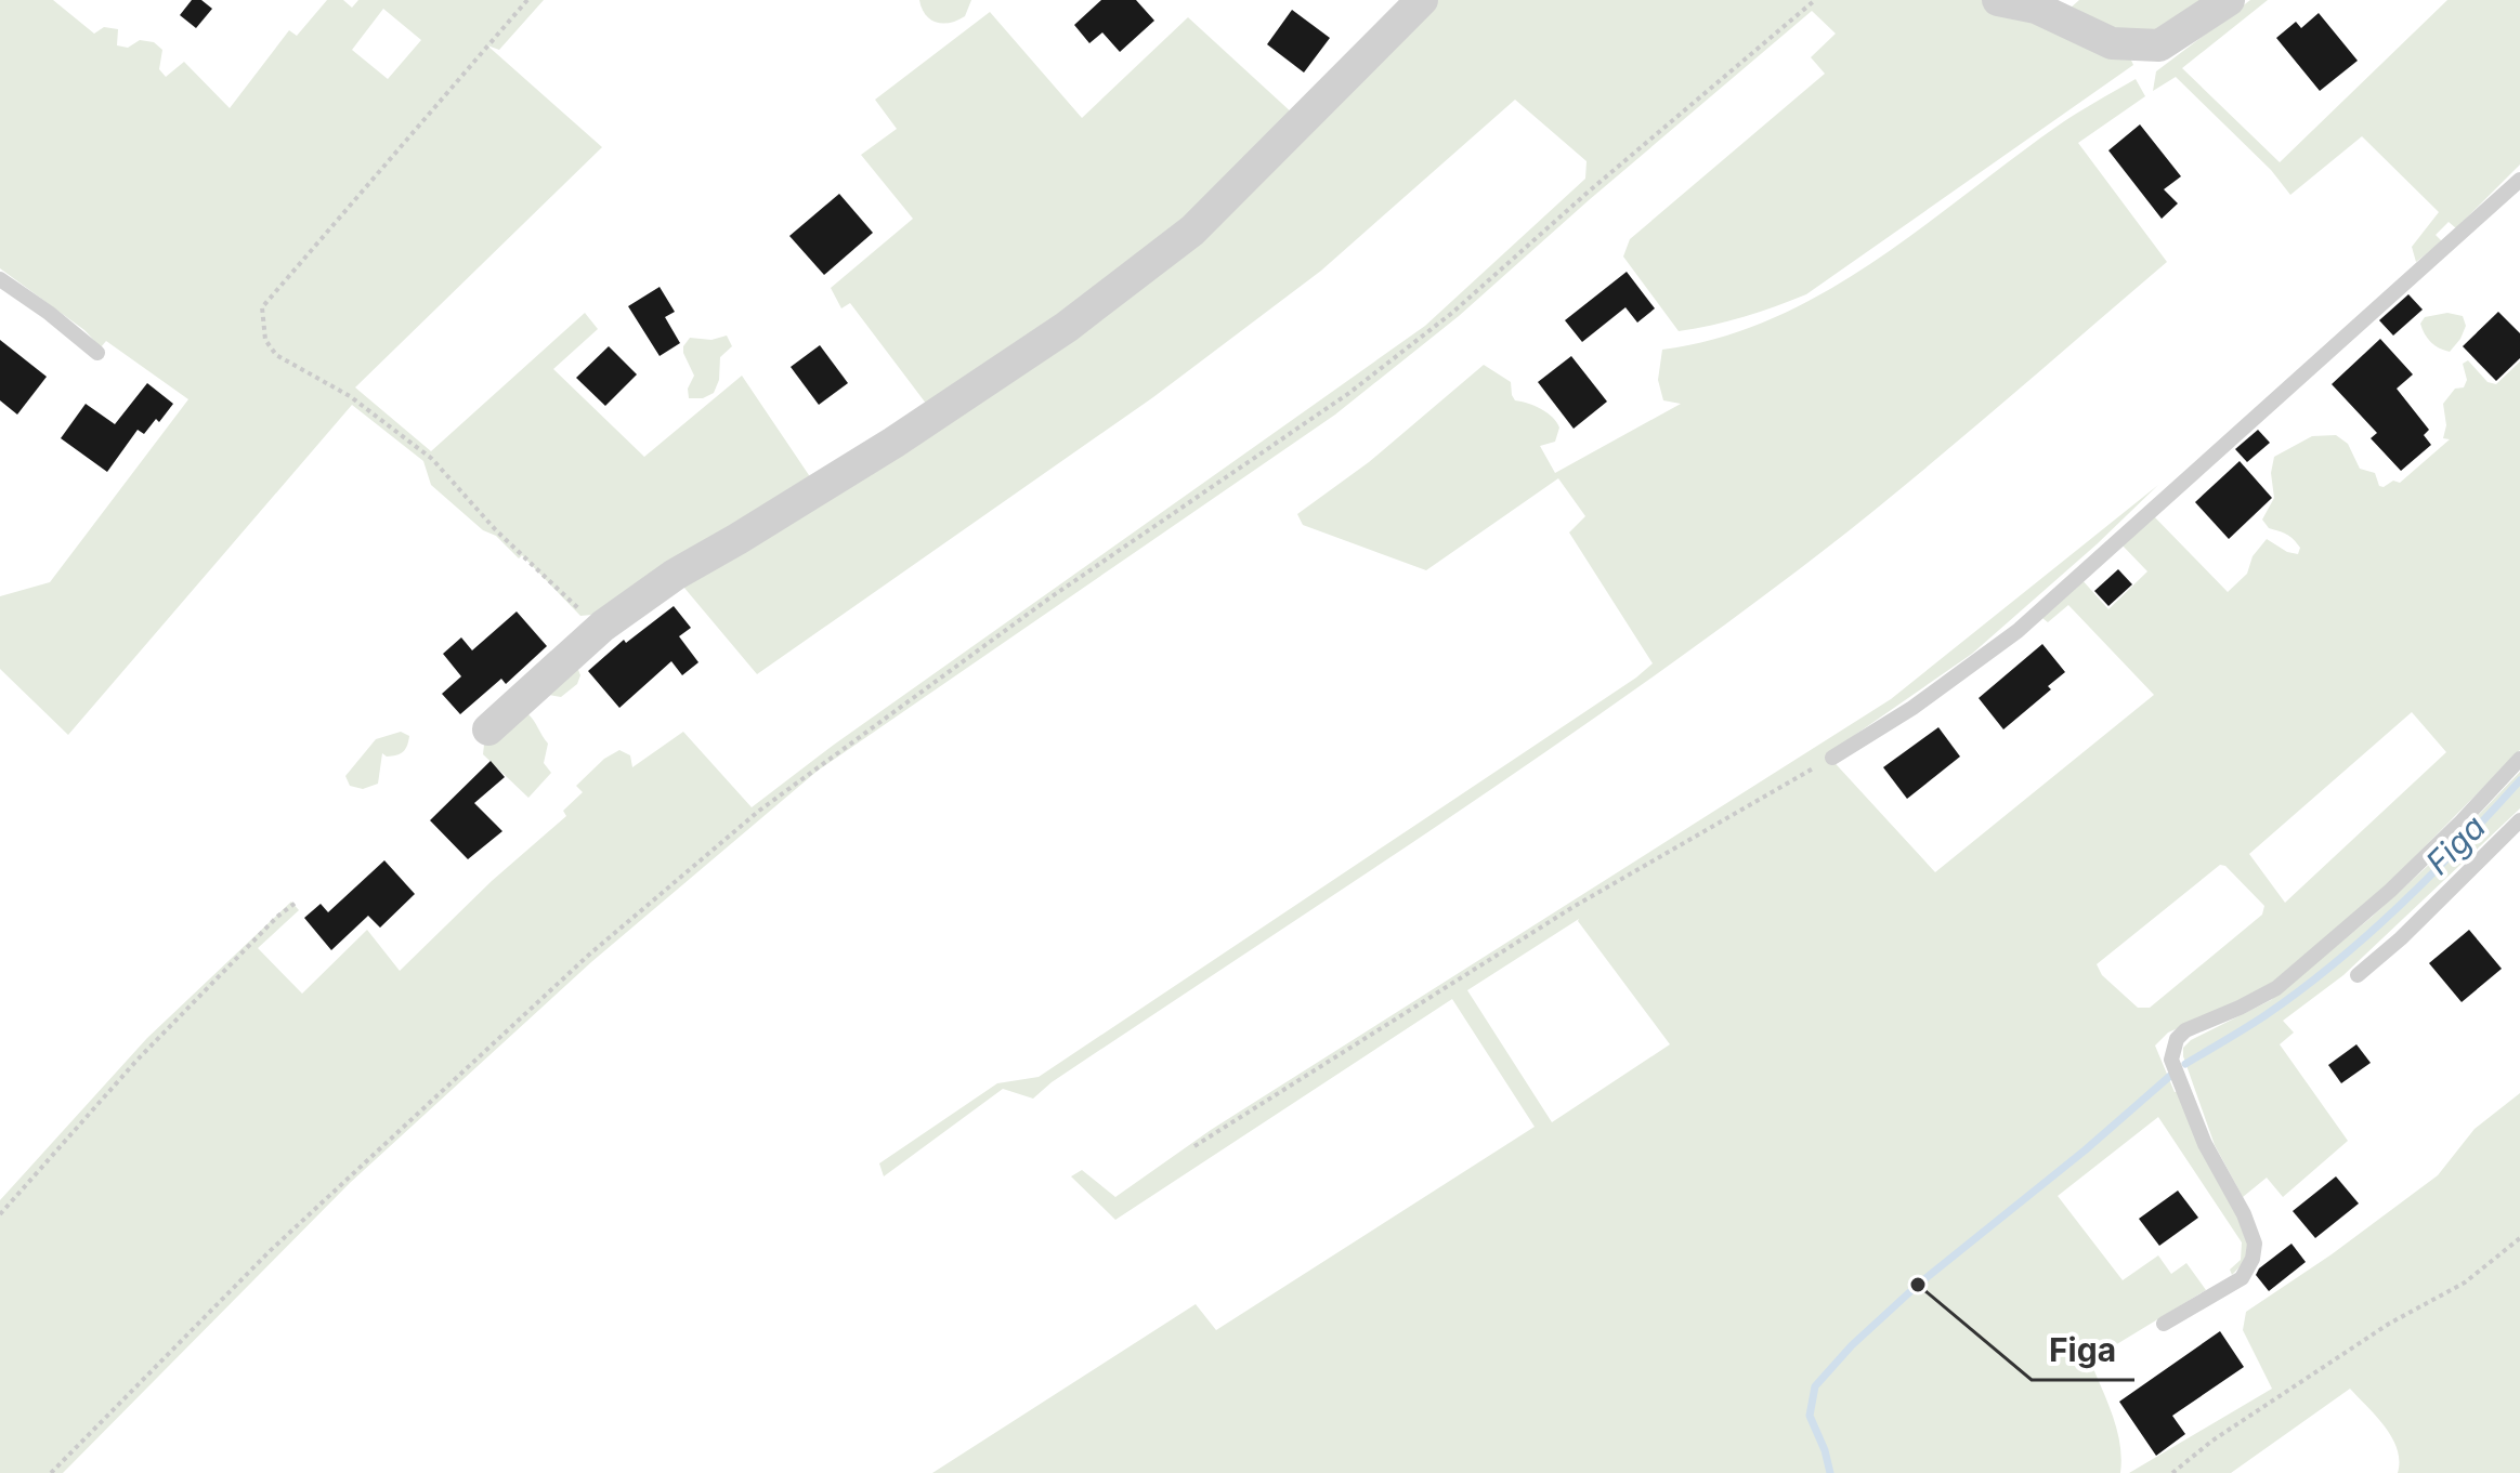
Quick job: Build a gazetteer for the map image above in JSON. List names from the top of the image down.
{
  "water": ["Figa"],
  "places": ["Figa"]
}
